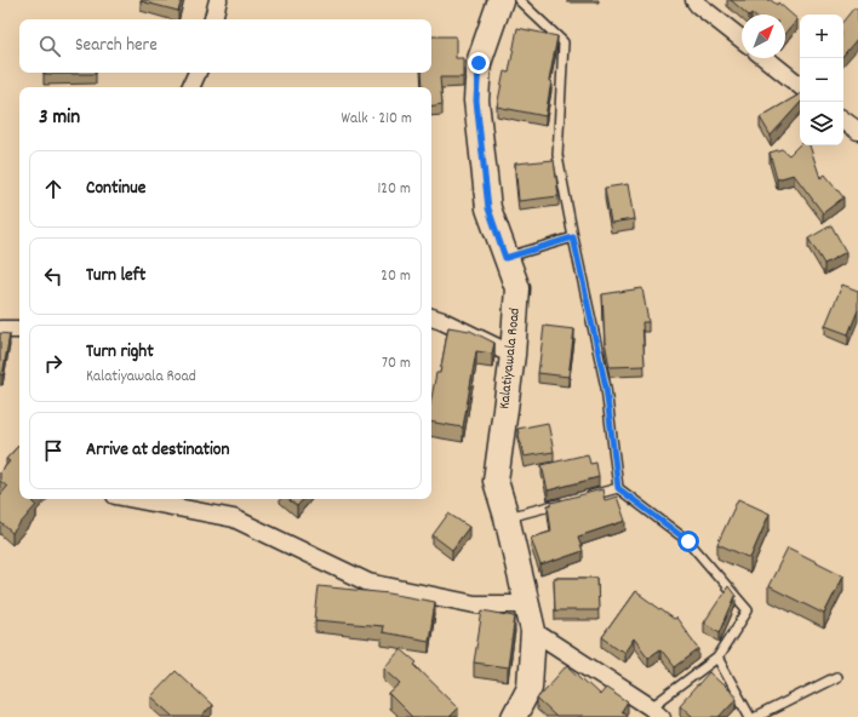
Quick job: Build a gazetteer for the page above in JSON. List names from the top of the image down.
{
  "streets": {
    "street": ["Kalatiyawala Road"]
  },
  "north": "top right",
  "page": {
    "map_buttons": ["+", "−"],
    "search": "Search here",
    "heading": ["3 min", "Walk · 210 m"],
    "list": [
      ["Continue", "120 m"],
      ["Turn left", "20 m"],
      ["Turn right", "Kalatiyawala Road", "70 m"],
      "Arrive at destination"
    ]
  }
}
